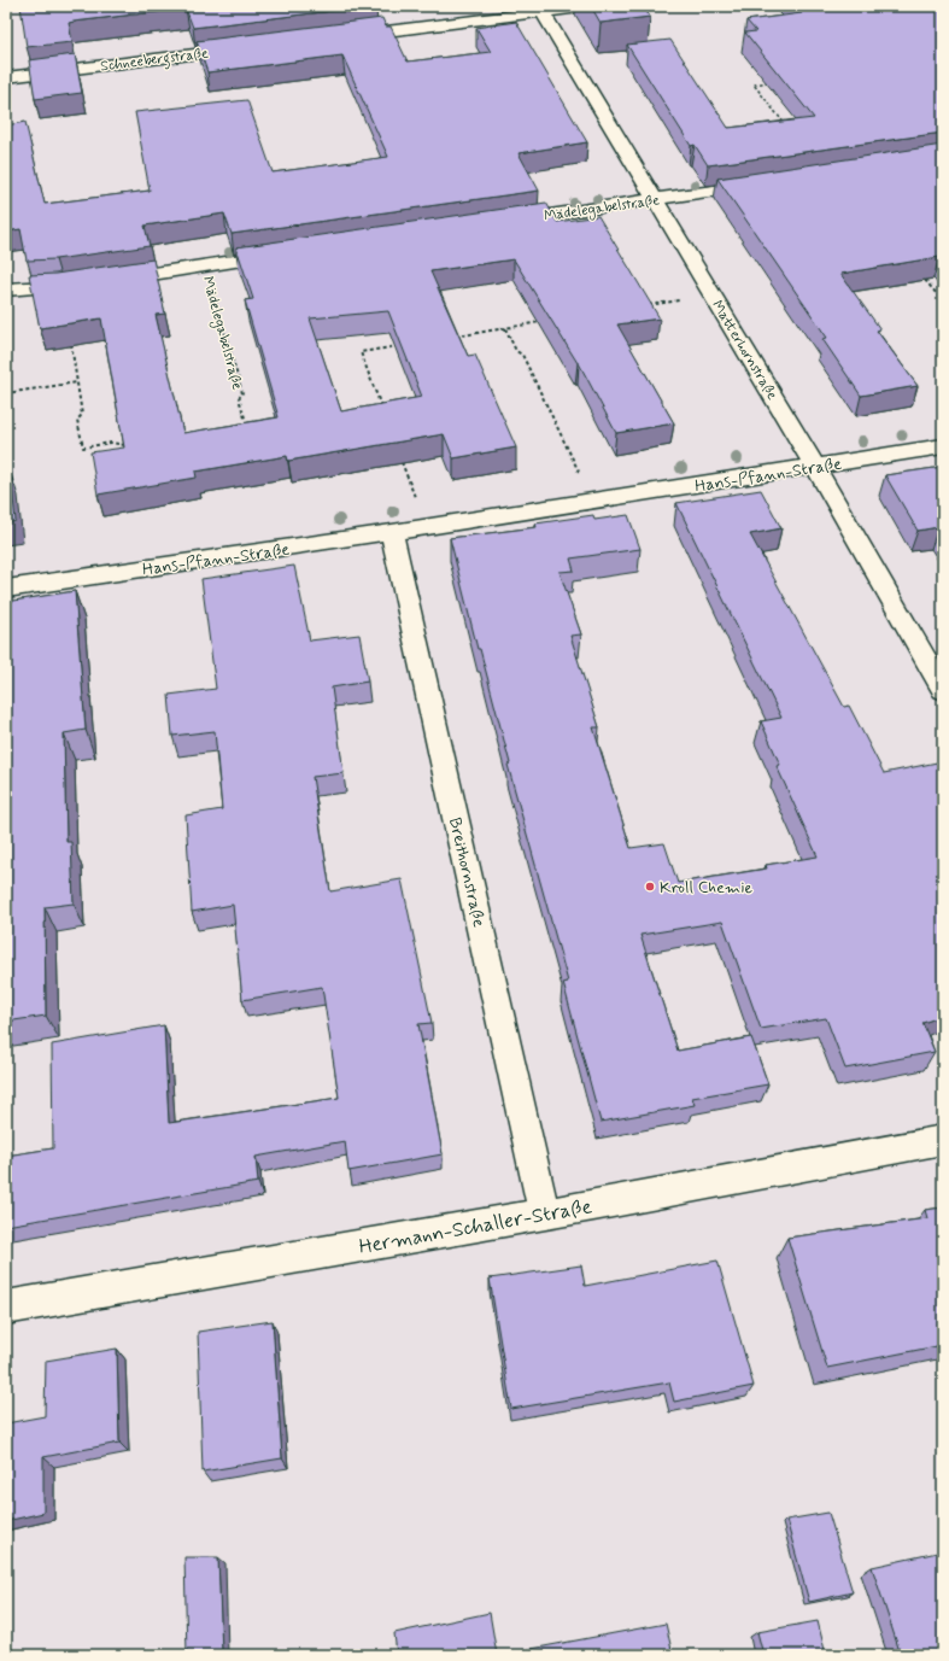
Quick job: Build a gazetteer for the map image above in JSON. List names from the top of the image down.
{
  "streets": {
    "street": [
      "Schneebergstraße",
      "Mädelegabelstraße",
      "Matterhornstraße",
      "Hans-Pfann-Straße",
      "Breithornstraße",
      "Hermann-Schaller-Straße"
    ]
  },
  "crossings": [
    ["Mädelegabelstraße", "Matterhornstraße"],
    ["Matterhornstraße", "Hans-Pfann-Straße"],
    ["Hans-Pfann-Straße", "Breithornstraße"],
    ["Breithornstraße", "Hermann-Schaller-Straße"]
  ],
  "places": ["Kroll Chemie"]
}
